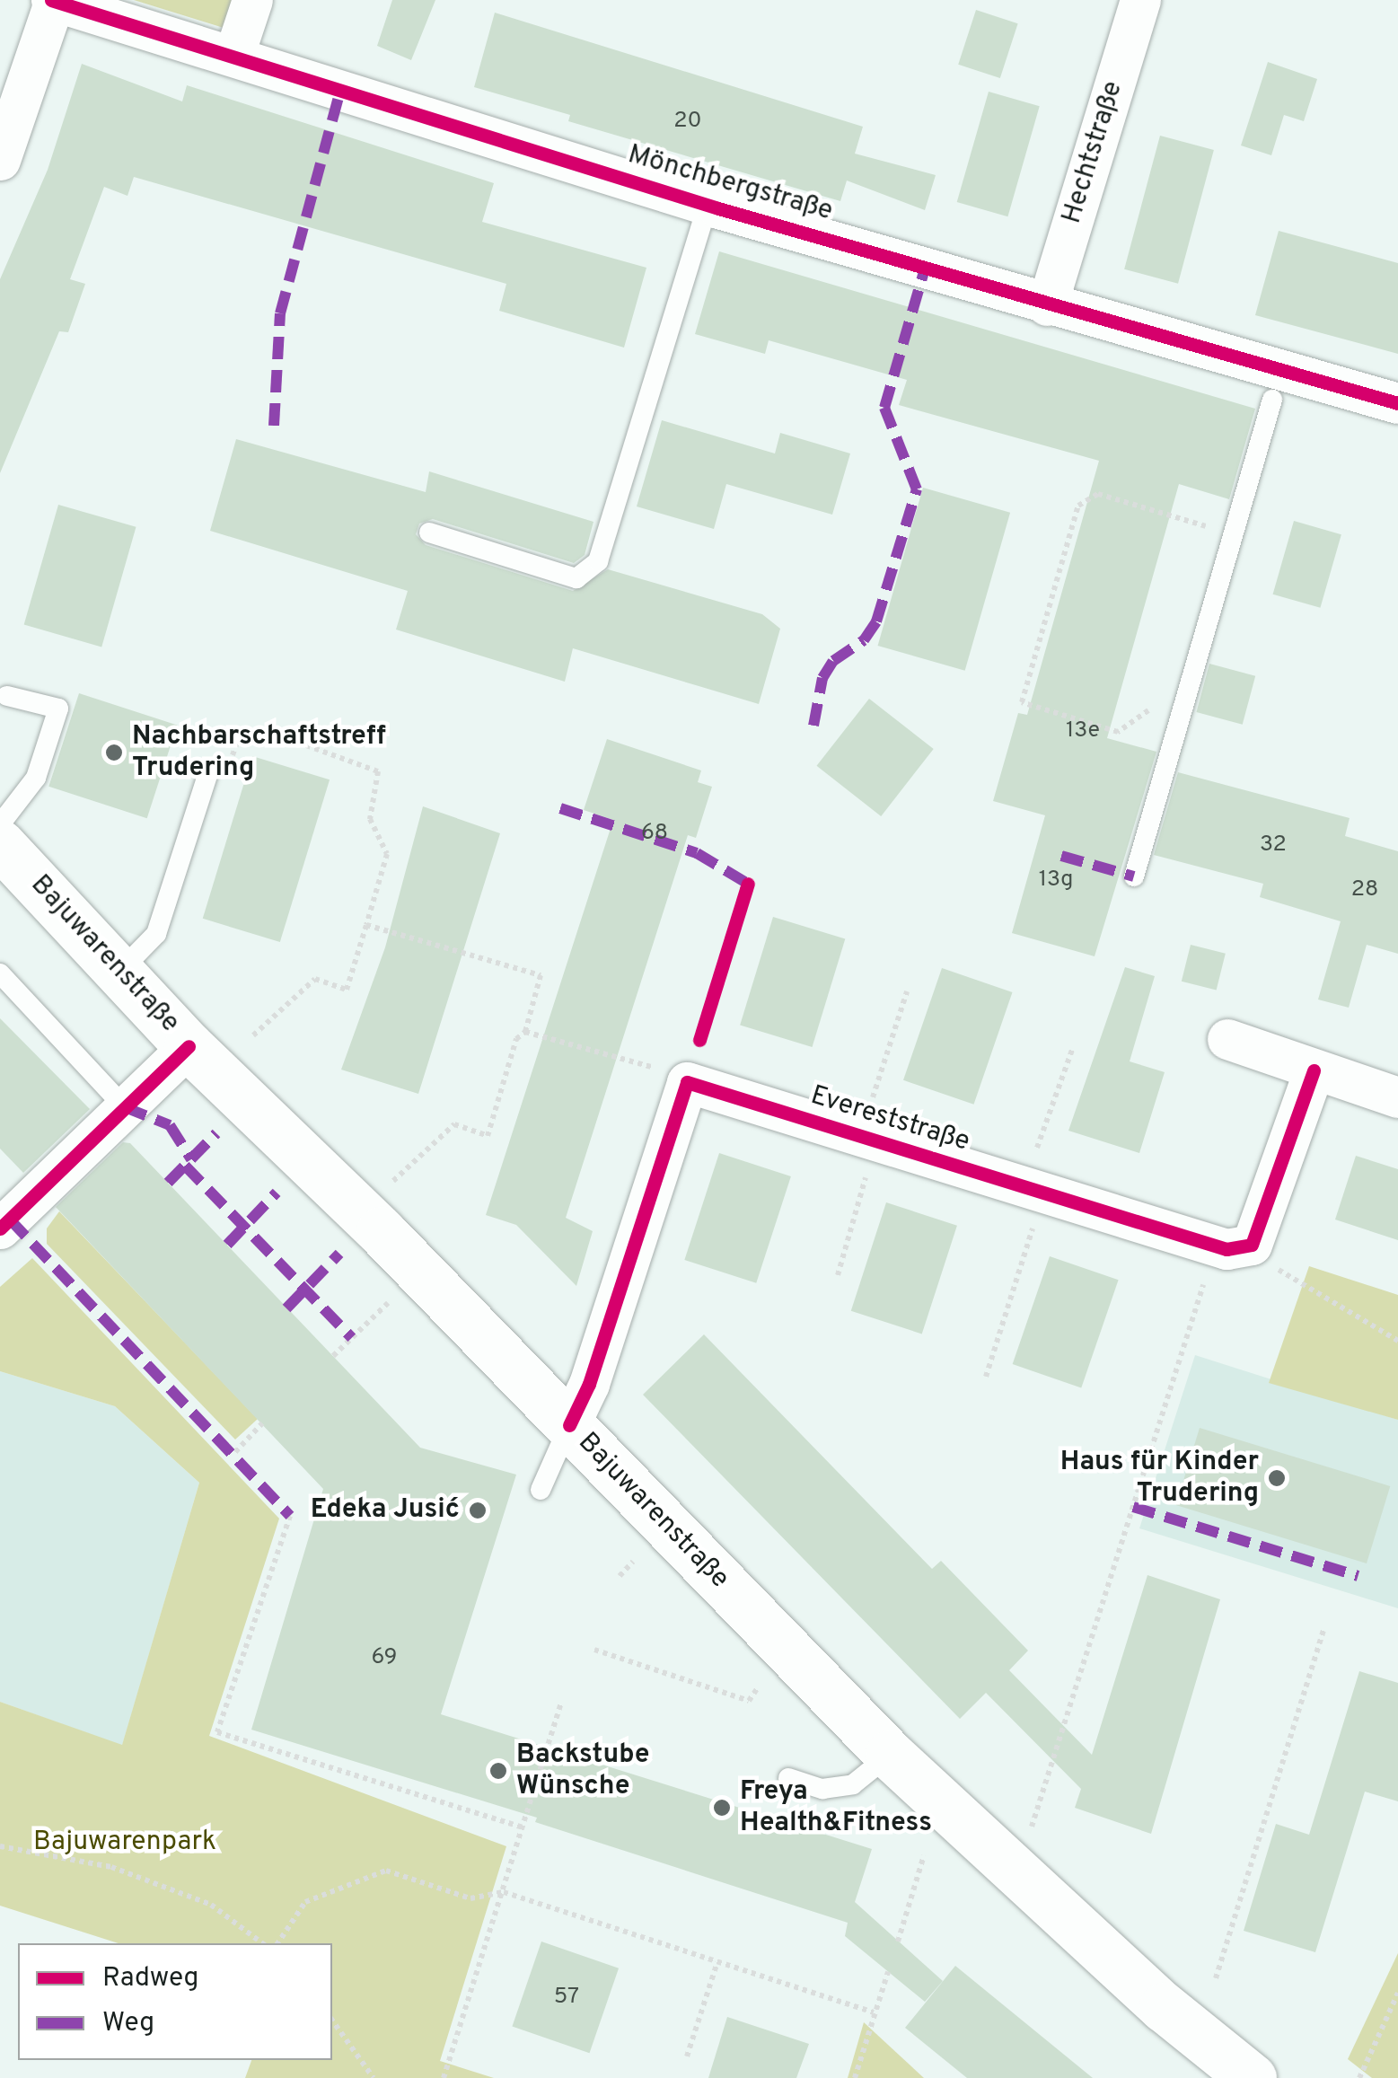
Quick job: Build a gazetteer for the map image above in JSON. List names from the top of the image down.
{
  "streets": {
    "main road": ["Bajuwarenstraße"],
    "street": ["Hechtstraße", "Mönchbergstraße", "Evereststraße"]
  },
  "crossings": [
    ["Hechtstraße", "Mönchbergstraße"],
    ["Bajuwarenstraße", "Evereststraße"]
  ],
  "parks": ["Bajuwarenpark"],
  "places": [
    "Nachbarschaftstreff Trudering",
    "Haus für Kinder Trudering",
    "Edeka Jusić",
    "Backstube Wünsche",
    "Freya Health&Fitness"
  ],
  "house_numbers": [
    "20",
    "13e",
    "68",
    "32",
    "13g",
    "28",
    "69",
    "57"
  ],
  "legend": ["Radweg", "Weg"]
}
